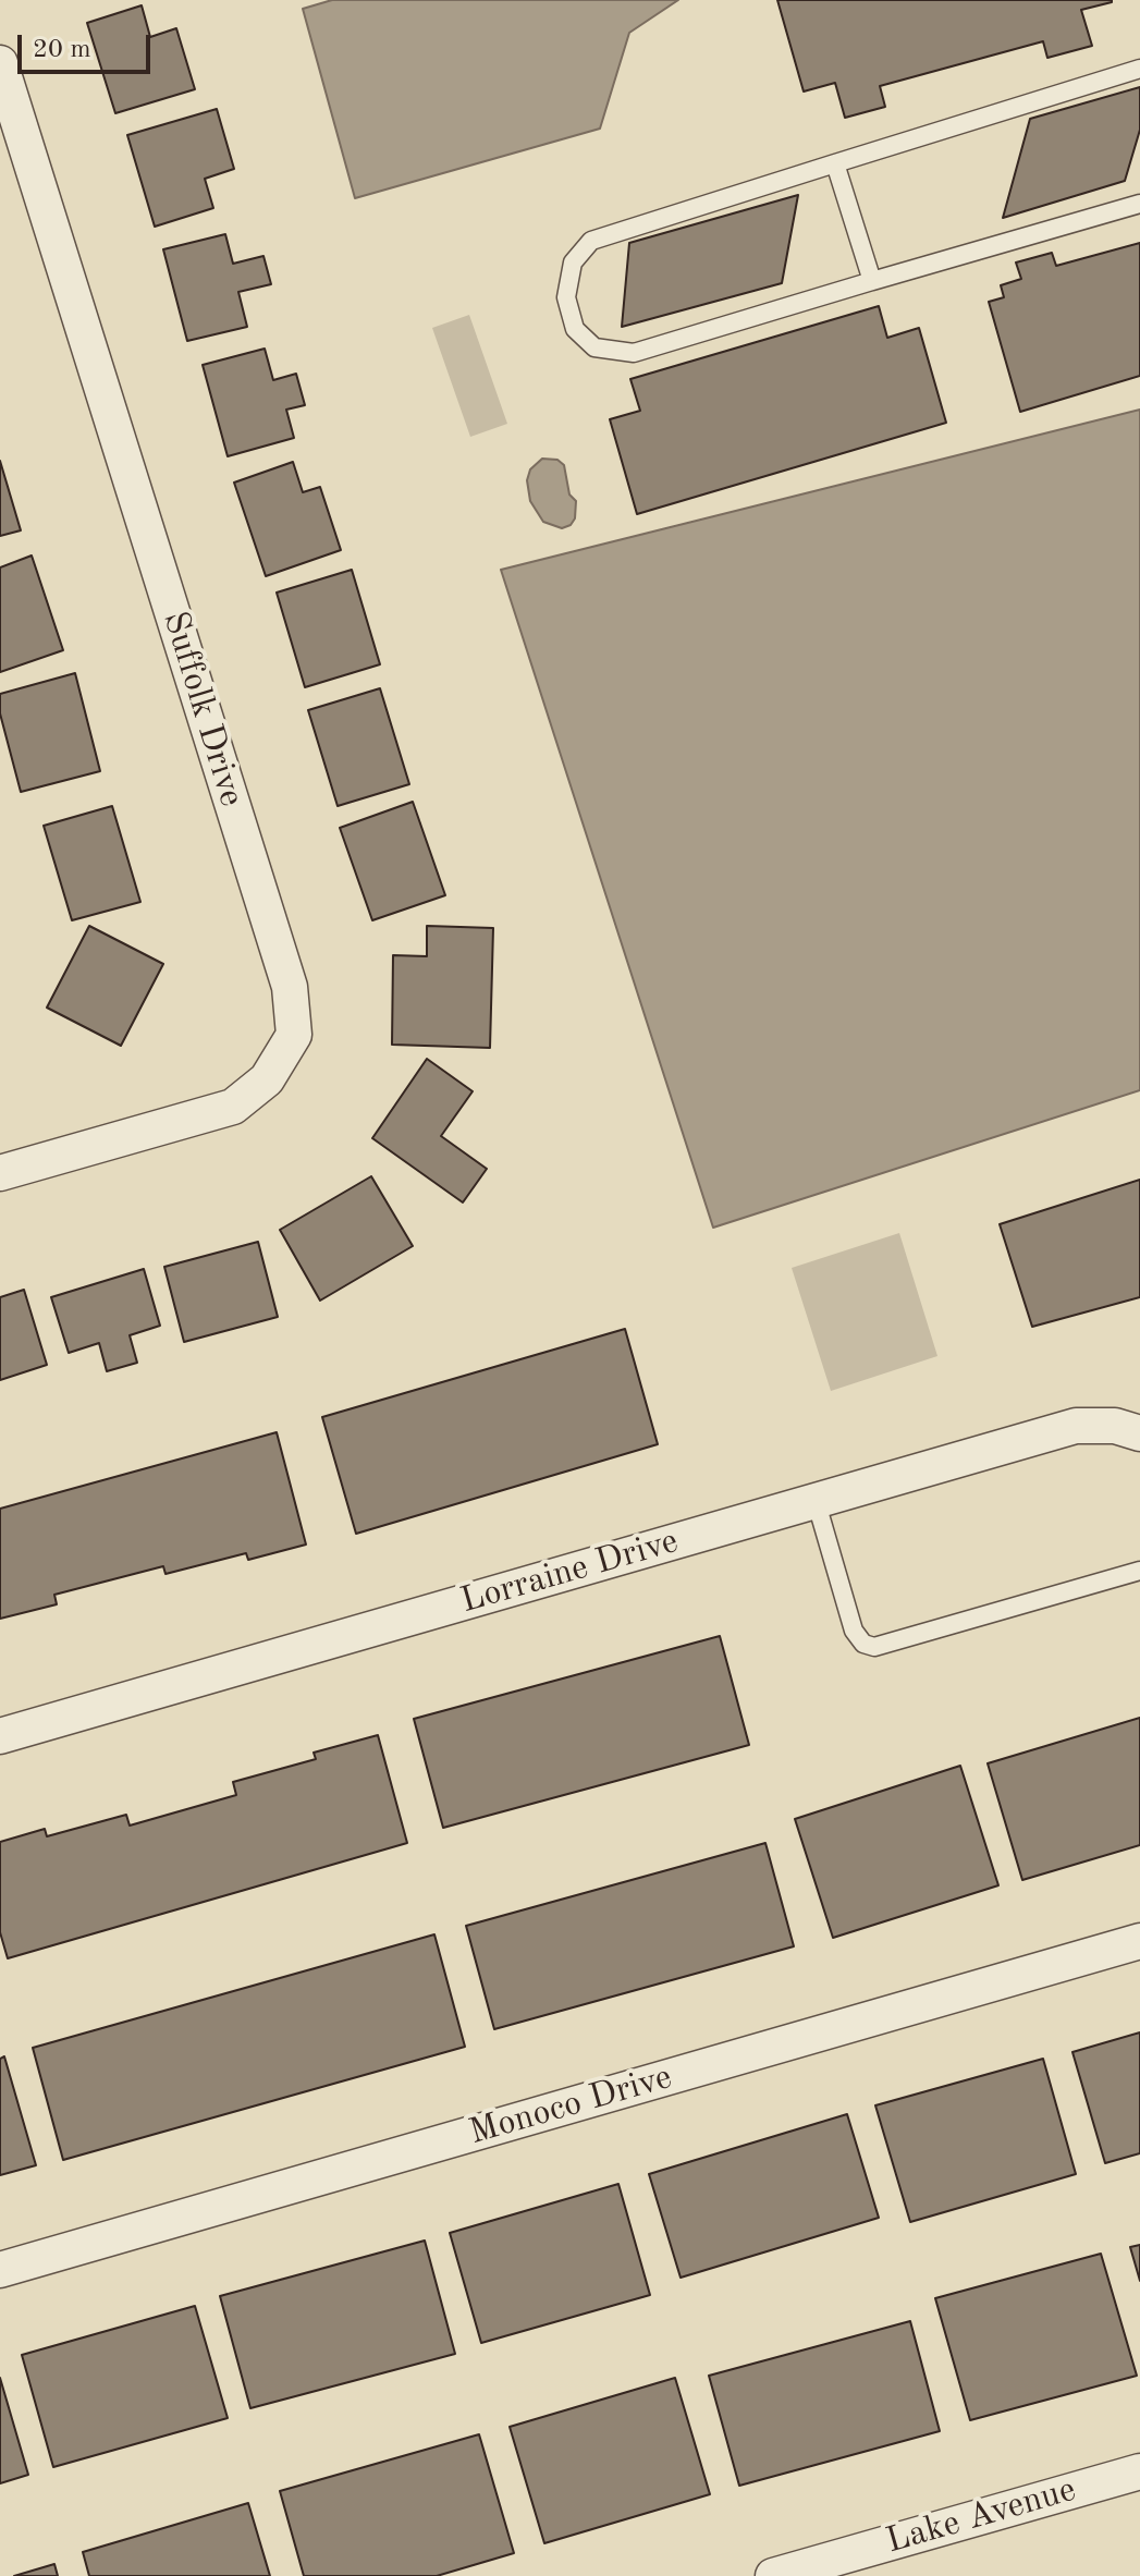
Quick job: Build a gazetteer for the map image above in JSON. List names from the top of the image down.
{
  "streets": {
    "street": [
      "Suffolk Drive",
      "Lorraine Drive",
      "Monoco Drive",
      "Lake Avenue"
    ]
  },
  "scale_bar": "20 m"
}
